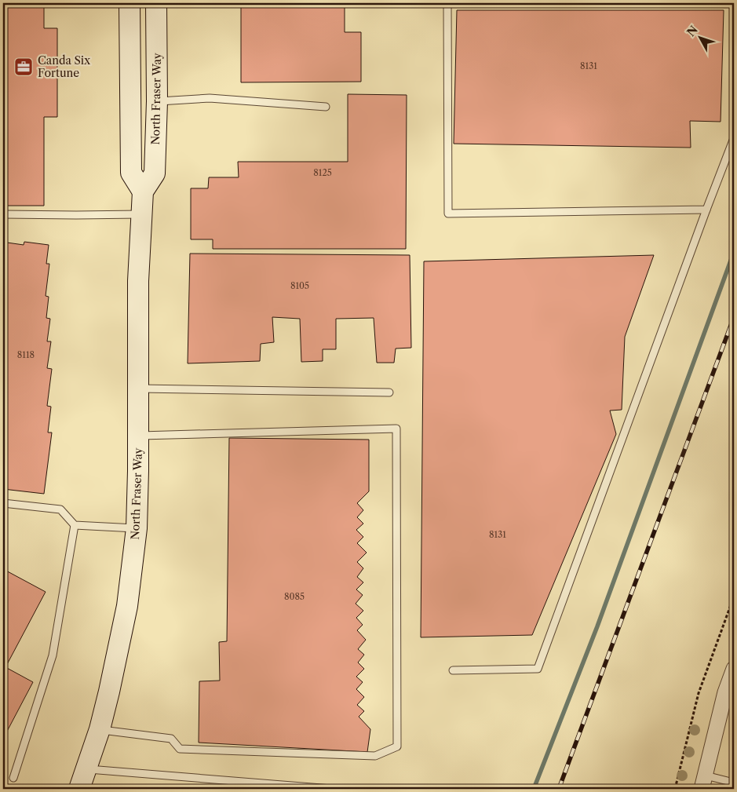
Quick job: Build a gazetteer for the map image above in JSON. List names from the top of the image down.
{
  "streets": {
    "street": ["North Fraser Way"]
  },
  "places": {
    "office": ["Canda Six Fortune"]
  },
  "house_numbers": [
    "8131",
    "8125",
    "8105",
    "8118",
    "8131",
    "8085"
  ],
  "north": "top left"
}
